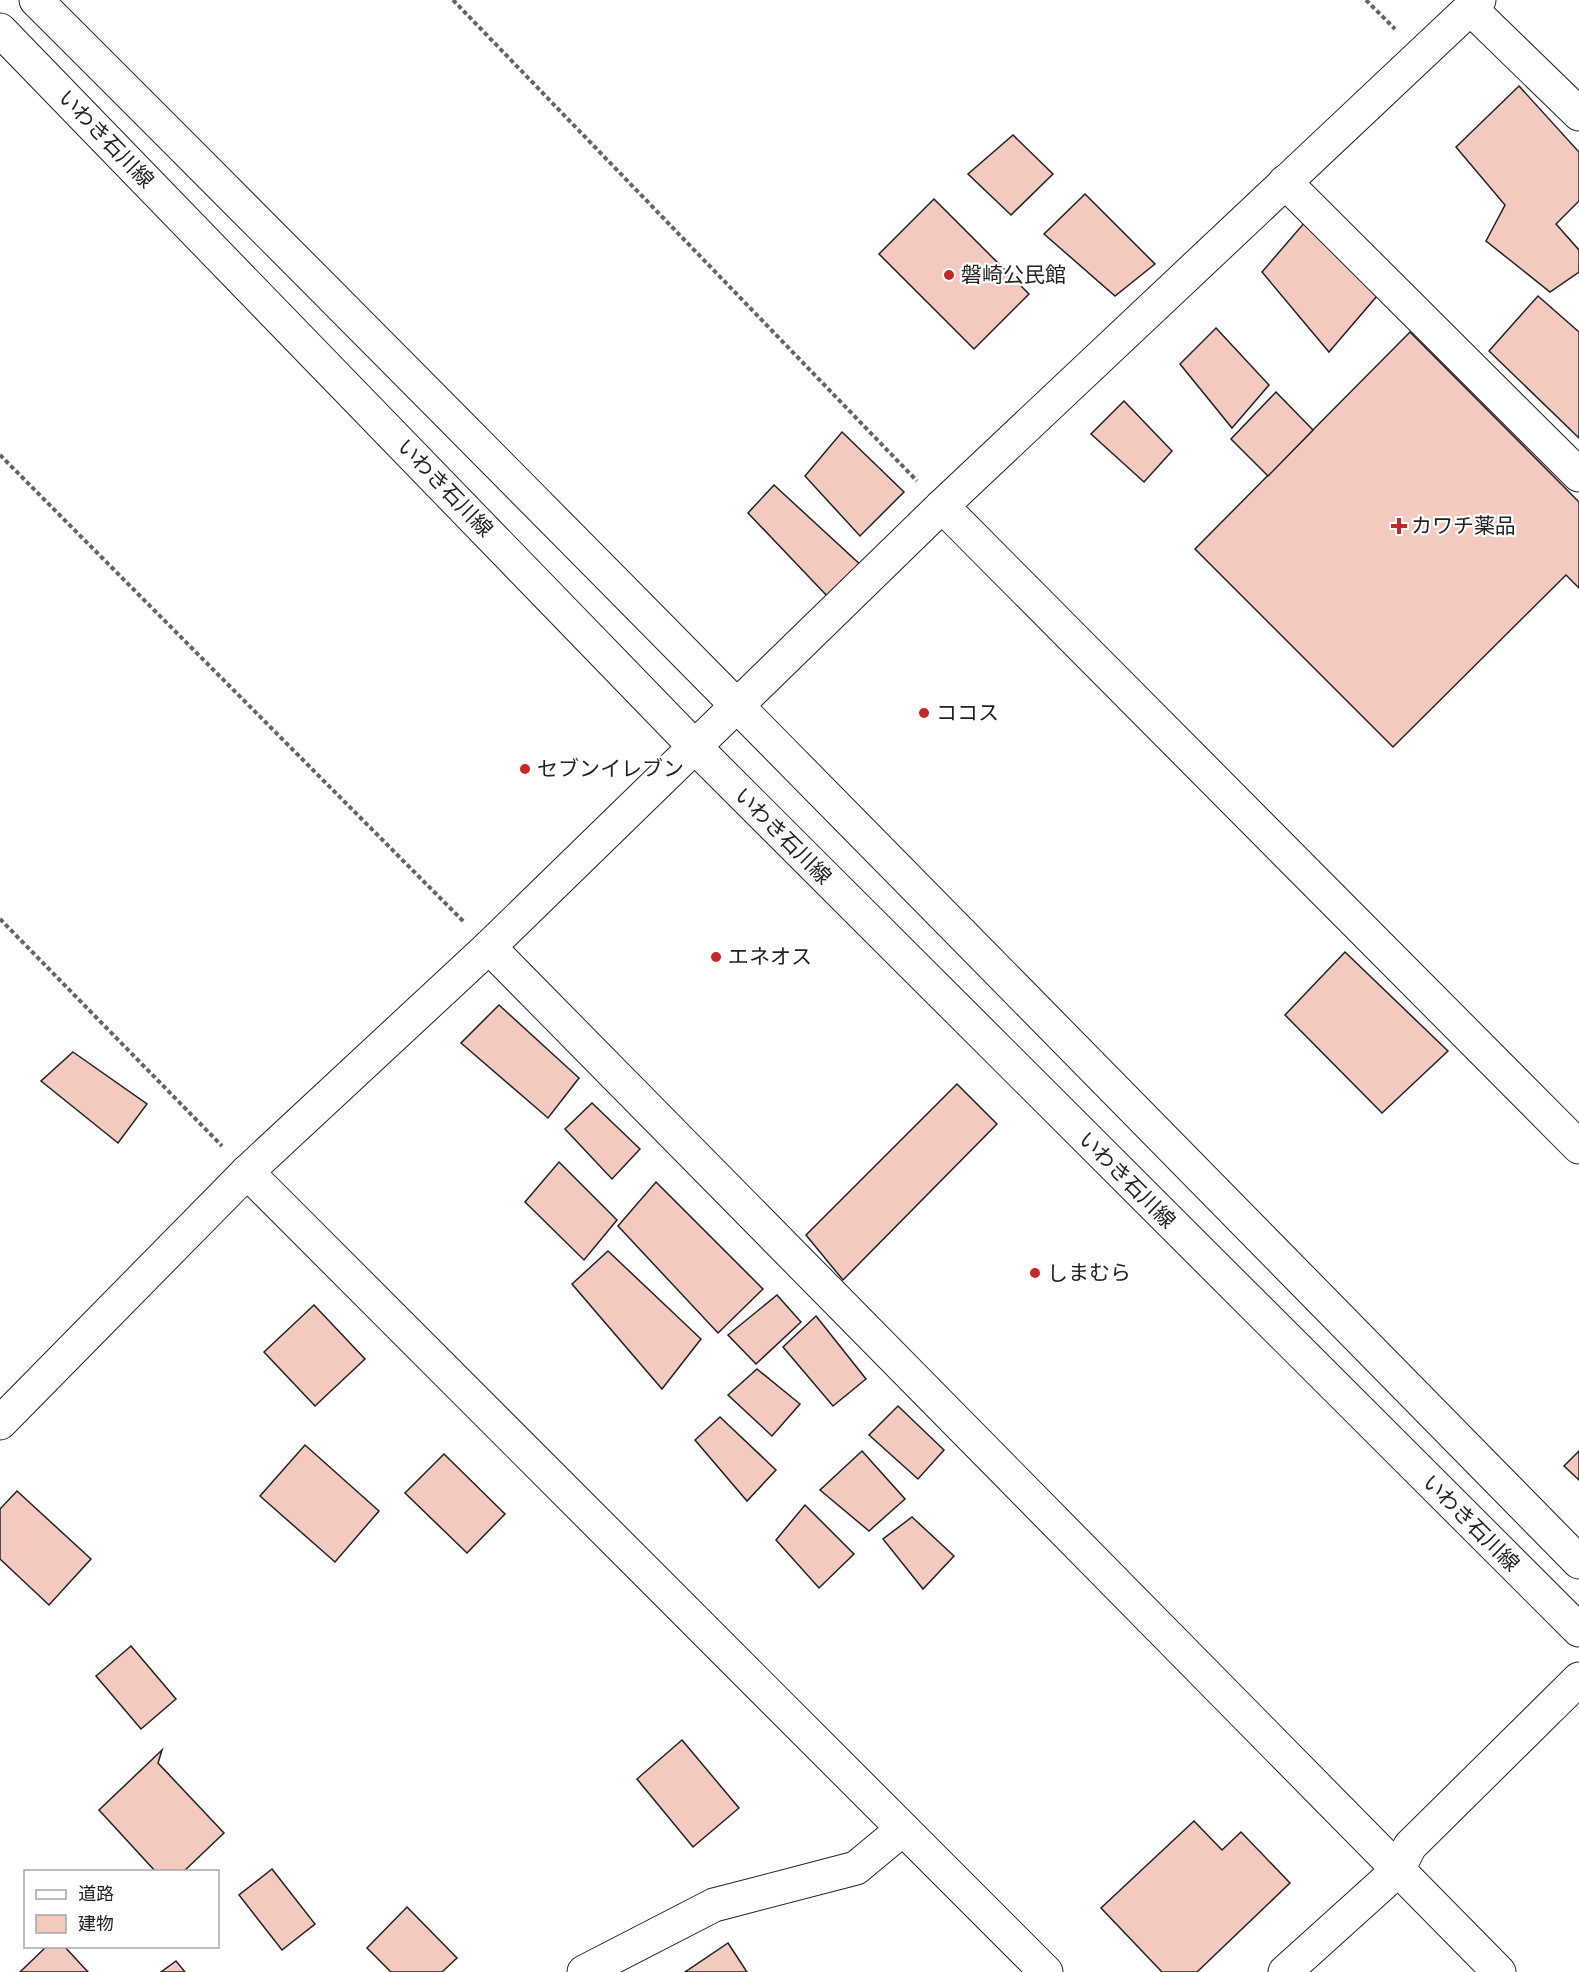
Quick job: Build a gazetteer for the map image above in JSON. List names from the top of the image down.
{
  "streets": {
    "street": ["いわき石川線"]
  },
  "places": {
    "other": [
      "磐崎公民館",
      "ココス",
      "セブンイレブン",
      "エネオス",
      "しまむら"
    ],
    "health": ["カワチ薬品"]
  },
  "legend": ["道路", "建物"]
}
